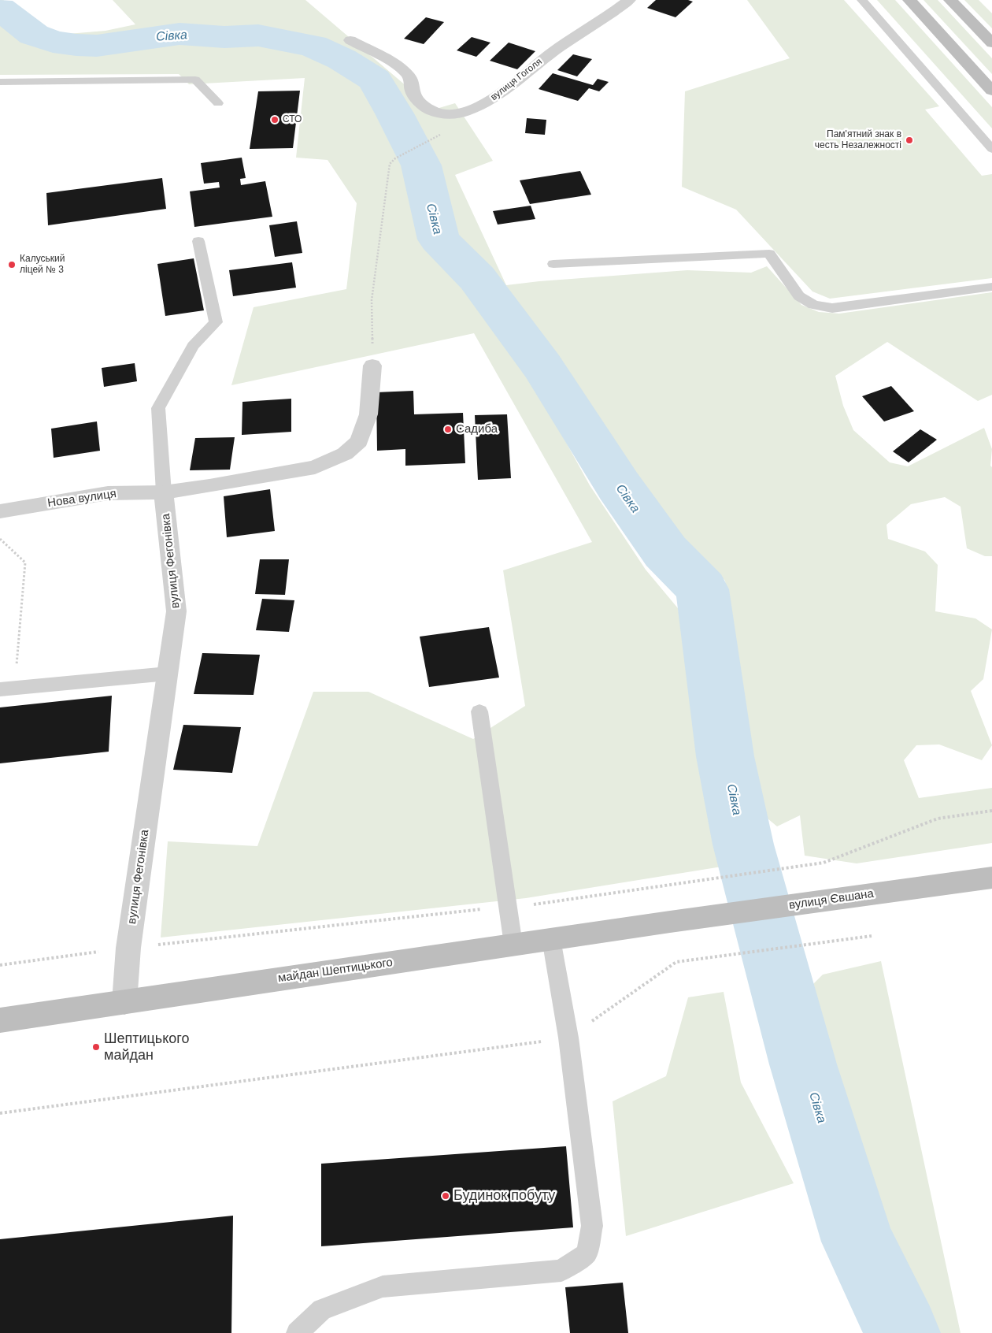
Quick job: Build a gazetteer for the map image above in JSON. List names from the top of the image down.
{
  "streets": {
    "main road": ["вулиця Євшана", "майдан Шептицького"],
    "street": ["вулиця Гоголя", "Нова вулиця", "вулиця Фегонівка"]
  },
  "crossings": [
    ["Нова вулиця", "вулиця Фегонівка"],
    ["вулиця Фегонівка", "майдан Шептицького"],
    ["вулиця Євшана", "майдан Шептицького"]
  ],
  "water": ["Сівка"],
  "places": [
    "СТО",
    "Пам'ятний знак в честь Незалежності",
    "Калуський ліцей № 3",
    "Садиба",
    "Шептицького майдан",
    "Будинок побуту"
  ]
}
